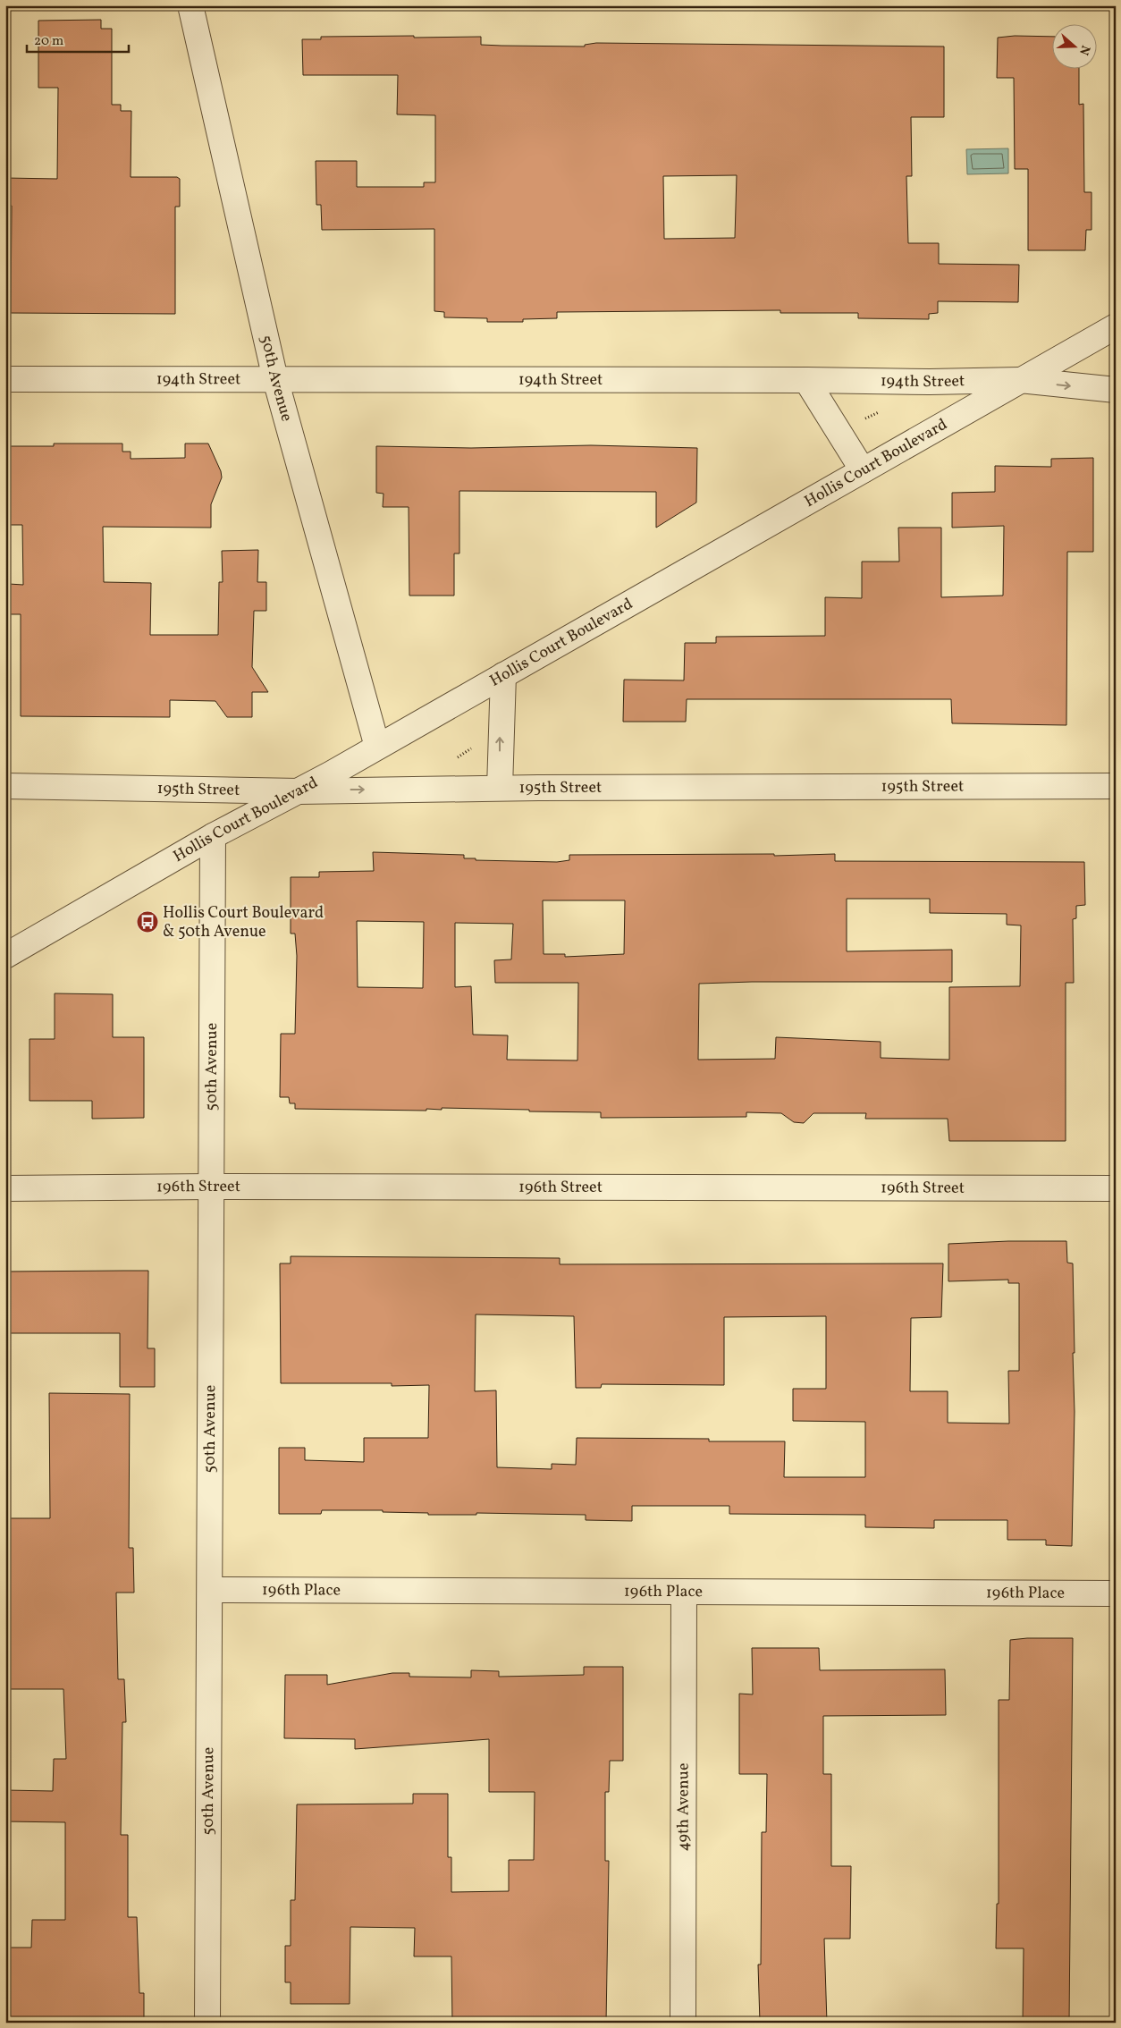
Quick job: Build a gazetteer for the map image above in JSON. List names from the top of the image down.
{
  "streets": {
    "street": [
      "50th Avenue",
      "194th Street",
      "Hollis Court Boulevard",
      "195th Street",
      "196th Street",
      "196th Place",
      "49th Avenue"
    ]
  },
  "crossings": [
    ["50th Avenue", "194th Street"],
    ["50th Avenue", "Hollis Court Boulevard"],
    ["50th Avenue", "196th Street"],
    ["50th Avenue", "196th Place"],
    ["194th Street", "Hollis Court Boulevard"],
    ["Hollis Court Boulevard", "195th Street"],
    ["196th Place", "49th Avenue"]
  ],
  "places": {
    "bus stop": ["Hollis Court Boulevard & 50th Avenue"]
  },
  "scale_bar": "20 m",
  "north": "right"
}
